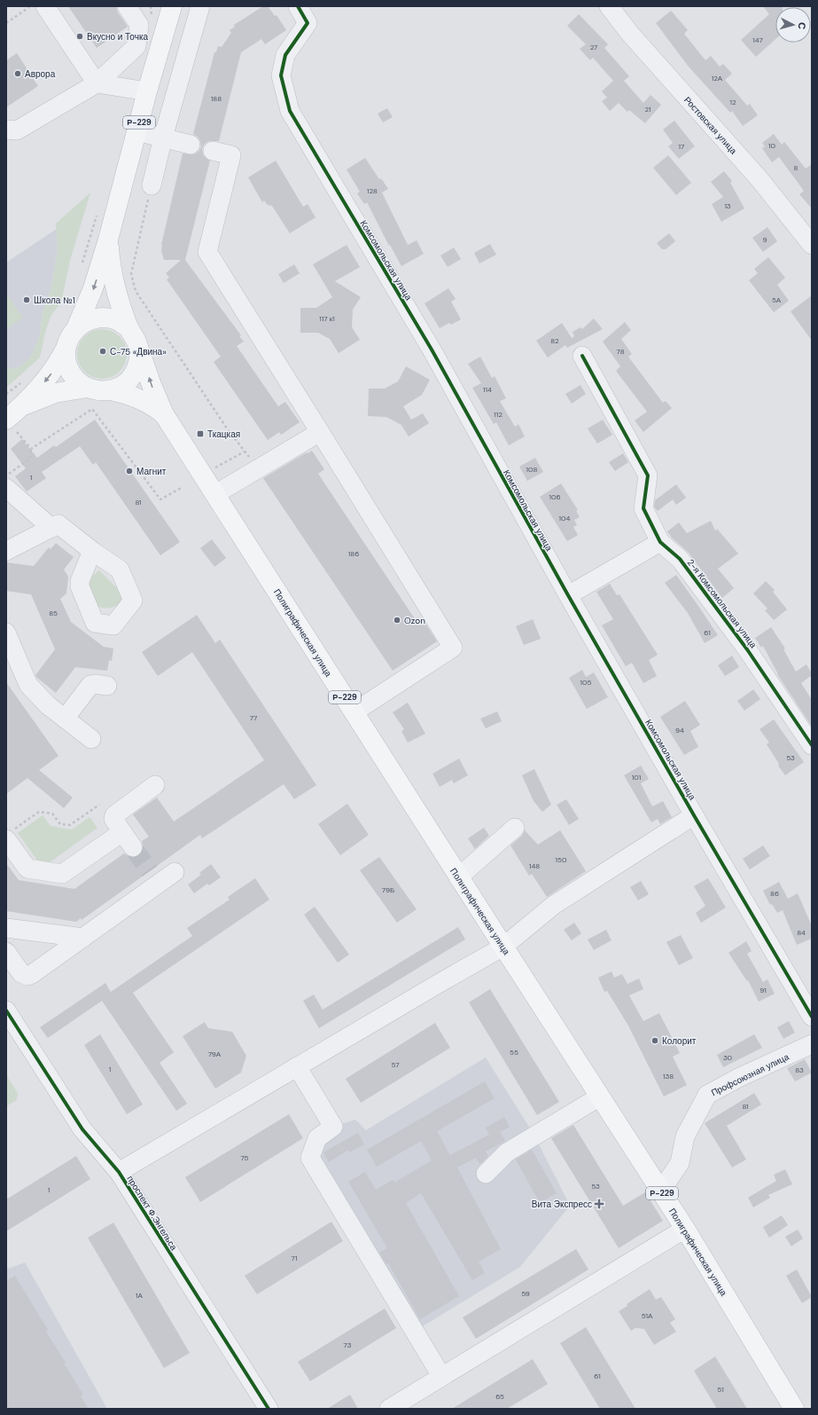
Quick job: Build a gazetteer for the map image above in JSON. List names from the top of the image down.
{
  "streets": {
    "main road": ["Р-229", "Полиграфическая улица"],
    "street": [
      "Ростовская улица",
      "Комсомольская улица",
      "2-я Комсомольская улица",
      "Профсоюзная улица",
      "проспект Ф.Энгельса"
    ]
  },
  "crossings": [
    ["Полиграфическая улица", "Профсоюзная улица"]
  ],
  "places": {
    "other": [
      "Вкусно и Точка",
      "Аврора",
      "Школа №1",
      "С-75 «Двина»",
      "Магнит",
      "Ozon",
      "Колорит"
    ],
    "transit": ["Ткацкая"],
    "health": ["Вита Экспресс"]
  },
  "house_numbers": [
    "147",
    "27",
    "12А",
    "188",
    "12",
    "21",
    "10",
    "17",
    "8",
    "128",
    "13",
    "9",
    "5А",
    "117 к1",
    "82",
    "78",
    "114",
    "112",
    "108",
    "1",
    "106",
    "81",
    "104",
    "186",
    "85",
    "61",
    "105",
    "77",
    "94",
    "53",
    "101",
    "150",
    "148",
    "79Б",
    "86",
    "84",
    "91",
    "55",
    "79А",
    "30",
    "57",
    "1",
    "83",
    "138",
    "81",
    "75",
    "53",
    "1",
    "71",
    "59",
    "1А",
    "51А",
    "73",
    "61",
    "51",
    "65"
  ],
  "north": "right"
}
